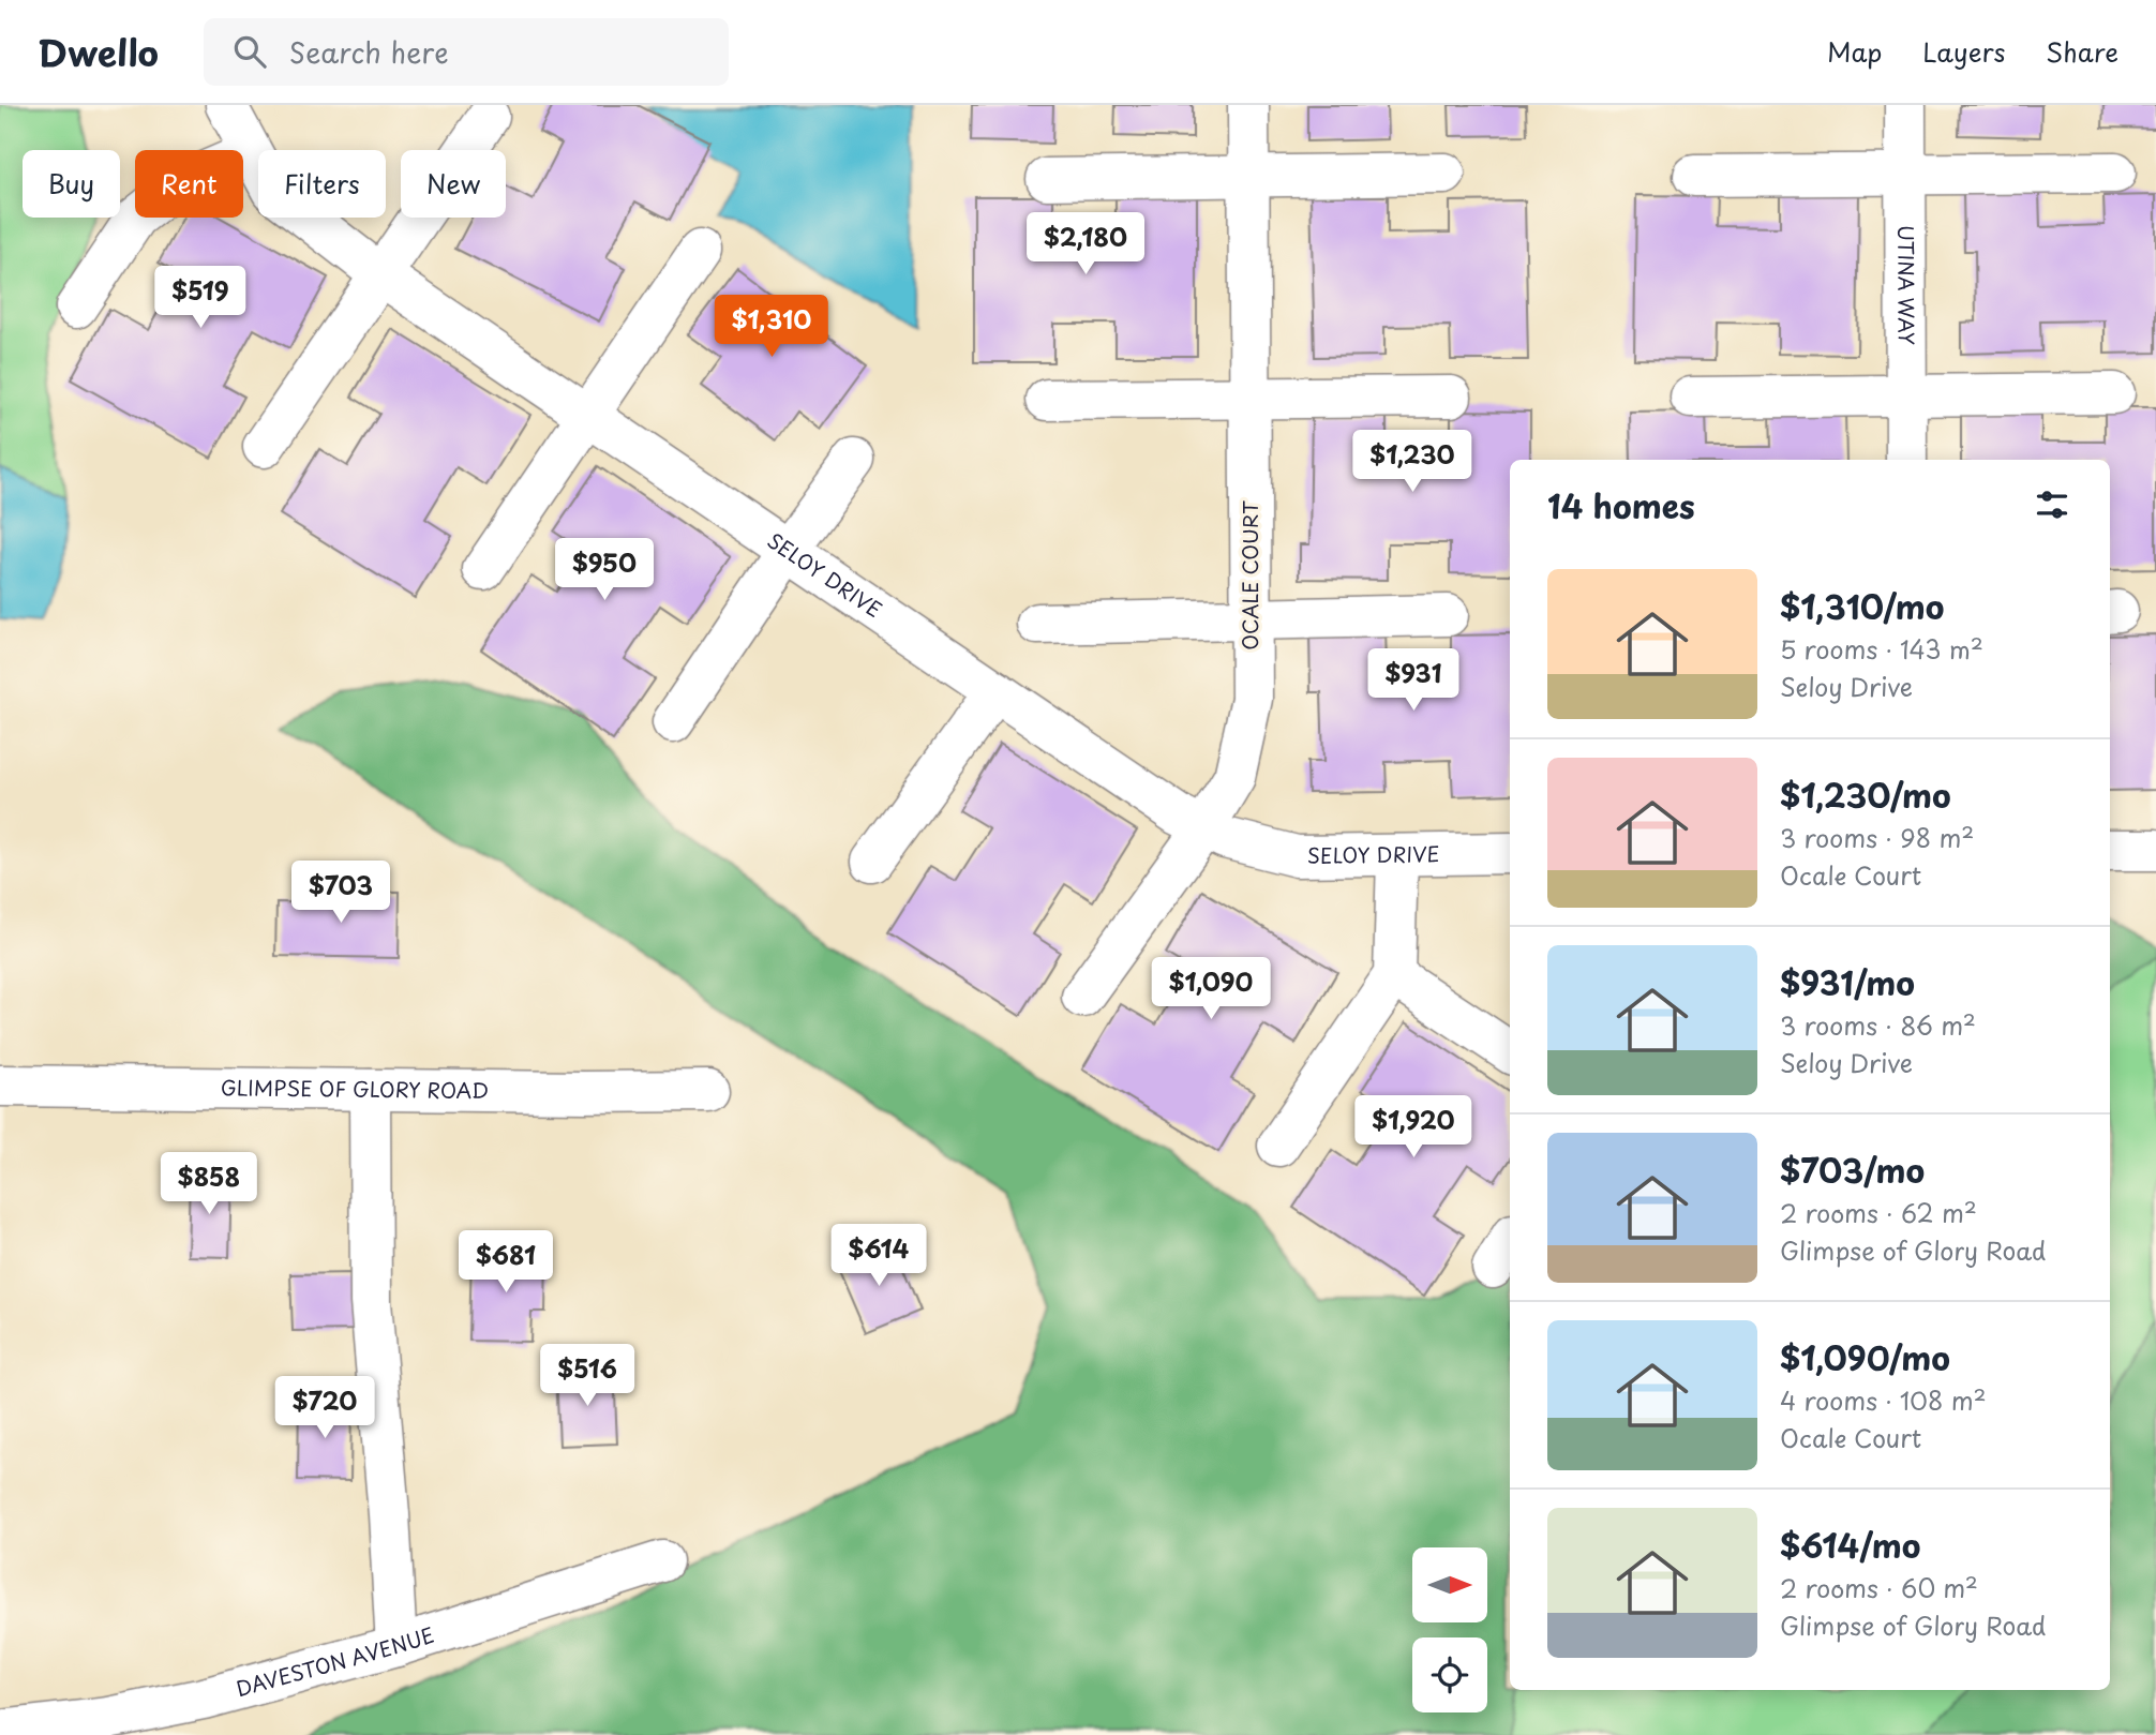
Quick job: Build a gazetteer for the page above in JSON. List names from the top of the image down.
{
  "streets": {
    "street": [
      "UTINA WAY",
      "SELOY DRIVE",
      "OCALE COURT",
      "GLIMPSE OF GLORY ROAD",
      "DAVESTON AVENUE"
    ]
  },
  "crossings": [
    ["SELOY DRIVE", "OCALE COURT"]
  ],
  "north": "right",
  "page": {
    "header": "Dwello",
    "search": "Search here",
    "nav": ["Map", "Layers", "Share"],
    "chip": [
      "Buy",
      "Rent",
      "Filters",
      "New"
    ],
    "price": [
      "$2,180",
      "$519",
      "$1,310",
      "$1,230",
      "$950",
      "$931",
      "$703",
      "$1,090",
      "$1,920",
      "$858",
      "$614",
      "$681",
      "$516",
      "$720"
    ],
    "heading": "14 homes",
    "list": [
      {
        "name": "$1,310/mo",
        "note": "5 rooms · 143 m² · Seloy Drive"
      },
      {
        "name": "$1,230/mo",
        "note": "3 rooms · 98 m² · Ocale Court"
      },
      {
        "name": "$931/mo",
        "note": "3 rooms · 86 m² · Seloy Drive"
      },
      {
        "name": "$703/mo",
        "note": "2 rooms · 62 m² · Glimpse of Glory Road"
      },
      {
        "name": "$1,090/mo",
        "note": "4 rooms · 108 m² · Ocale Court"
      },
      {
        "name": "$614/mo",
        "note": "2 rooms · 60 m² · Glimpse of Glory Road"
      }
    ]
  }
}
